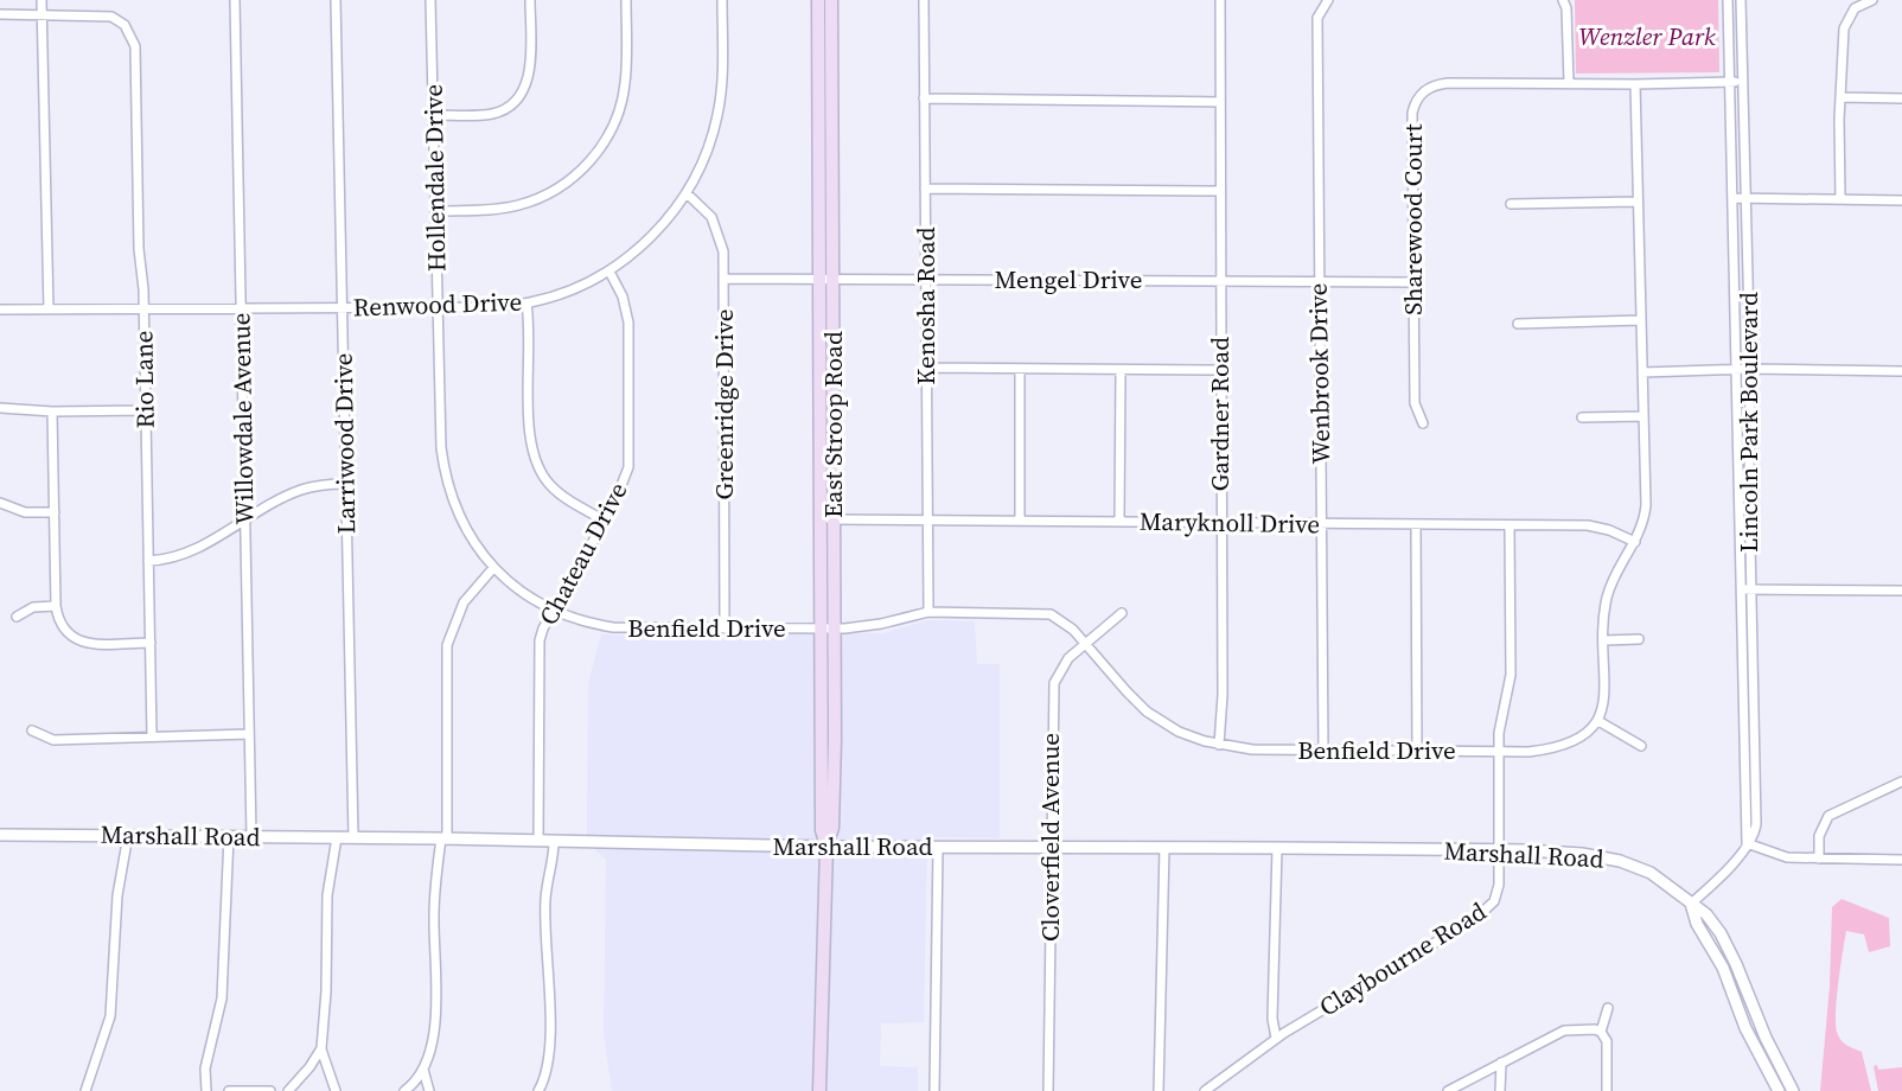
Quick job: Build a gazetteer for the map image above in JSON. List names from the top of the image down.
{
  "streets": {
    "main road": ["East Stroop Road"],
    "street": [
      "Hollendale Drive",
      "Sharewood Court",
      "Mengel Drive",
      "Renwood Drive",
      "Kenosha Road",
      "Wenbrook Drive",
      "Rio Lane",
      "Greenridge Drive",
      "Gardner Road",
      "Willowdale Avenue",
      "Lincoln Park Boulevard",
      "Larriwood Drive",
      "Maryknoll Drive",
      "Chateau Drive",
      "Benfield Drive",
      "Marshall Road",
      "Cloverfield Avenue",
      "Claybourne Road"
    ]
  },
  "crossings": [
    ["Hollendale Drive", "Renwood Drive"],
    ["Hollendale Drive", "Chateau Drive"],
    ["Hollendale Drive", "Benfield Drive"],
    ["Sharewood Court", "Mengel Drive"],
    ["Sharewood Court", "Lincoln Park Boulevard"],
    ["Mengel Drive", "Kenosha Road"],
    ["Mengel Drive", "Wenbrook Drive"],
    ["Mengel Drive", "Greenridge Drive"],
    ["Mengel Drive", "Gardner Road"],
    ["Mengel Drive", "East Stroop Road"],
    ["Renwood Drive", "Rio Lane"],
    ["Renwood Drive", "Greenridge Drive"],
    ["Renwood Drive", "Willowdale Avenue"],
    ["Renwood Drive", "Larriwood Drive"],
    ["Renwood Drive", "Chateau Drive"],
    ["Kenosha Road", "Maryknoll Drive"],
    ["Kenosha Road", "Benfield Drive"],
    ["Wenbrook Drive", "Maryknoll Drive"],
    ["Wenbrook Drive", "Benfield Drive"],
    ["Greenridge Drive", "Benfield Drive"],
    ["Gardner Road", "Maryknoll Drive"],
    ["Gardner Road", "Benfield Drive"],
    ["Willowdale Avenue", "Marshall Road"],
    ["Lincoln Park Boulevard", "Marshall Road"],
    ["East Stroop Road", "Maryknoll Drive"],
    ["East Stroop Road", "Benfield Drive"],
    ["East Stroop Road", "Marshall Road"],
    ["Larriwood Drive", "Marshall Road"],
    ["Maryknoll Drive", "Claybourne Road"],
    ["Chateau Drive", "Benfield Drive"],
    ["Chateau Drive", "Marshall Road"],
    ["Benfield Drive", "Cloverfield Avenue"],
    ["Benfield Drive", "Claybourne Road"],
    ["Marshall Road", "Cloverfield Avenue"],
    ["Marshall Road", "Claybourne Road"]
  ],
  "parks": ["Wenzler Park"]
}
